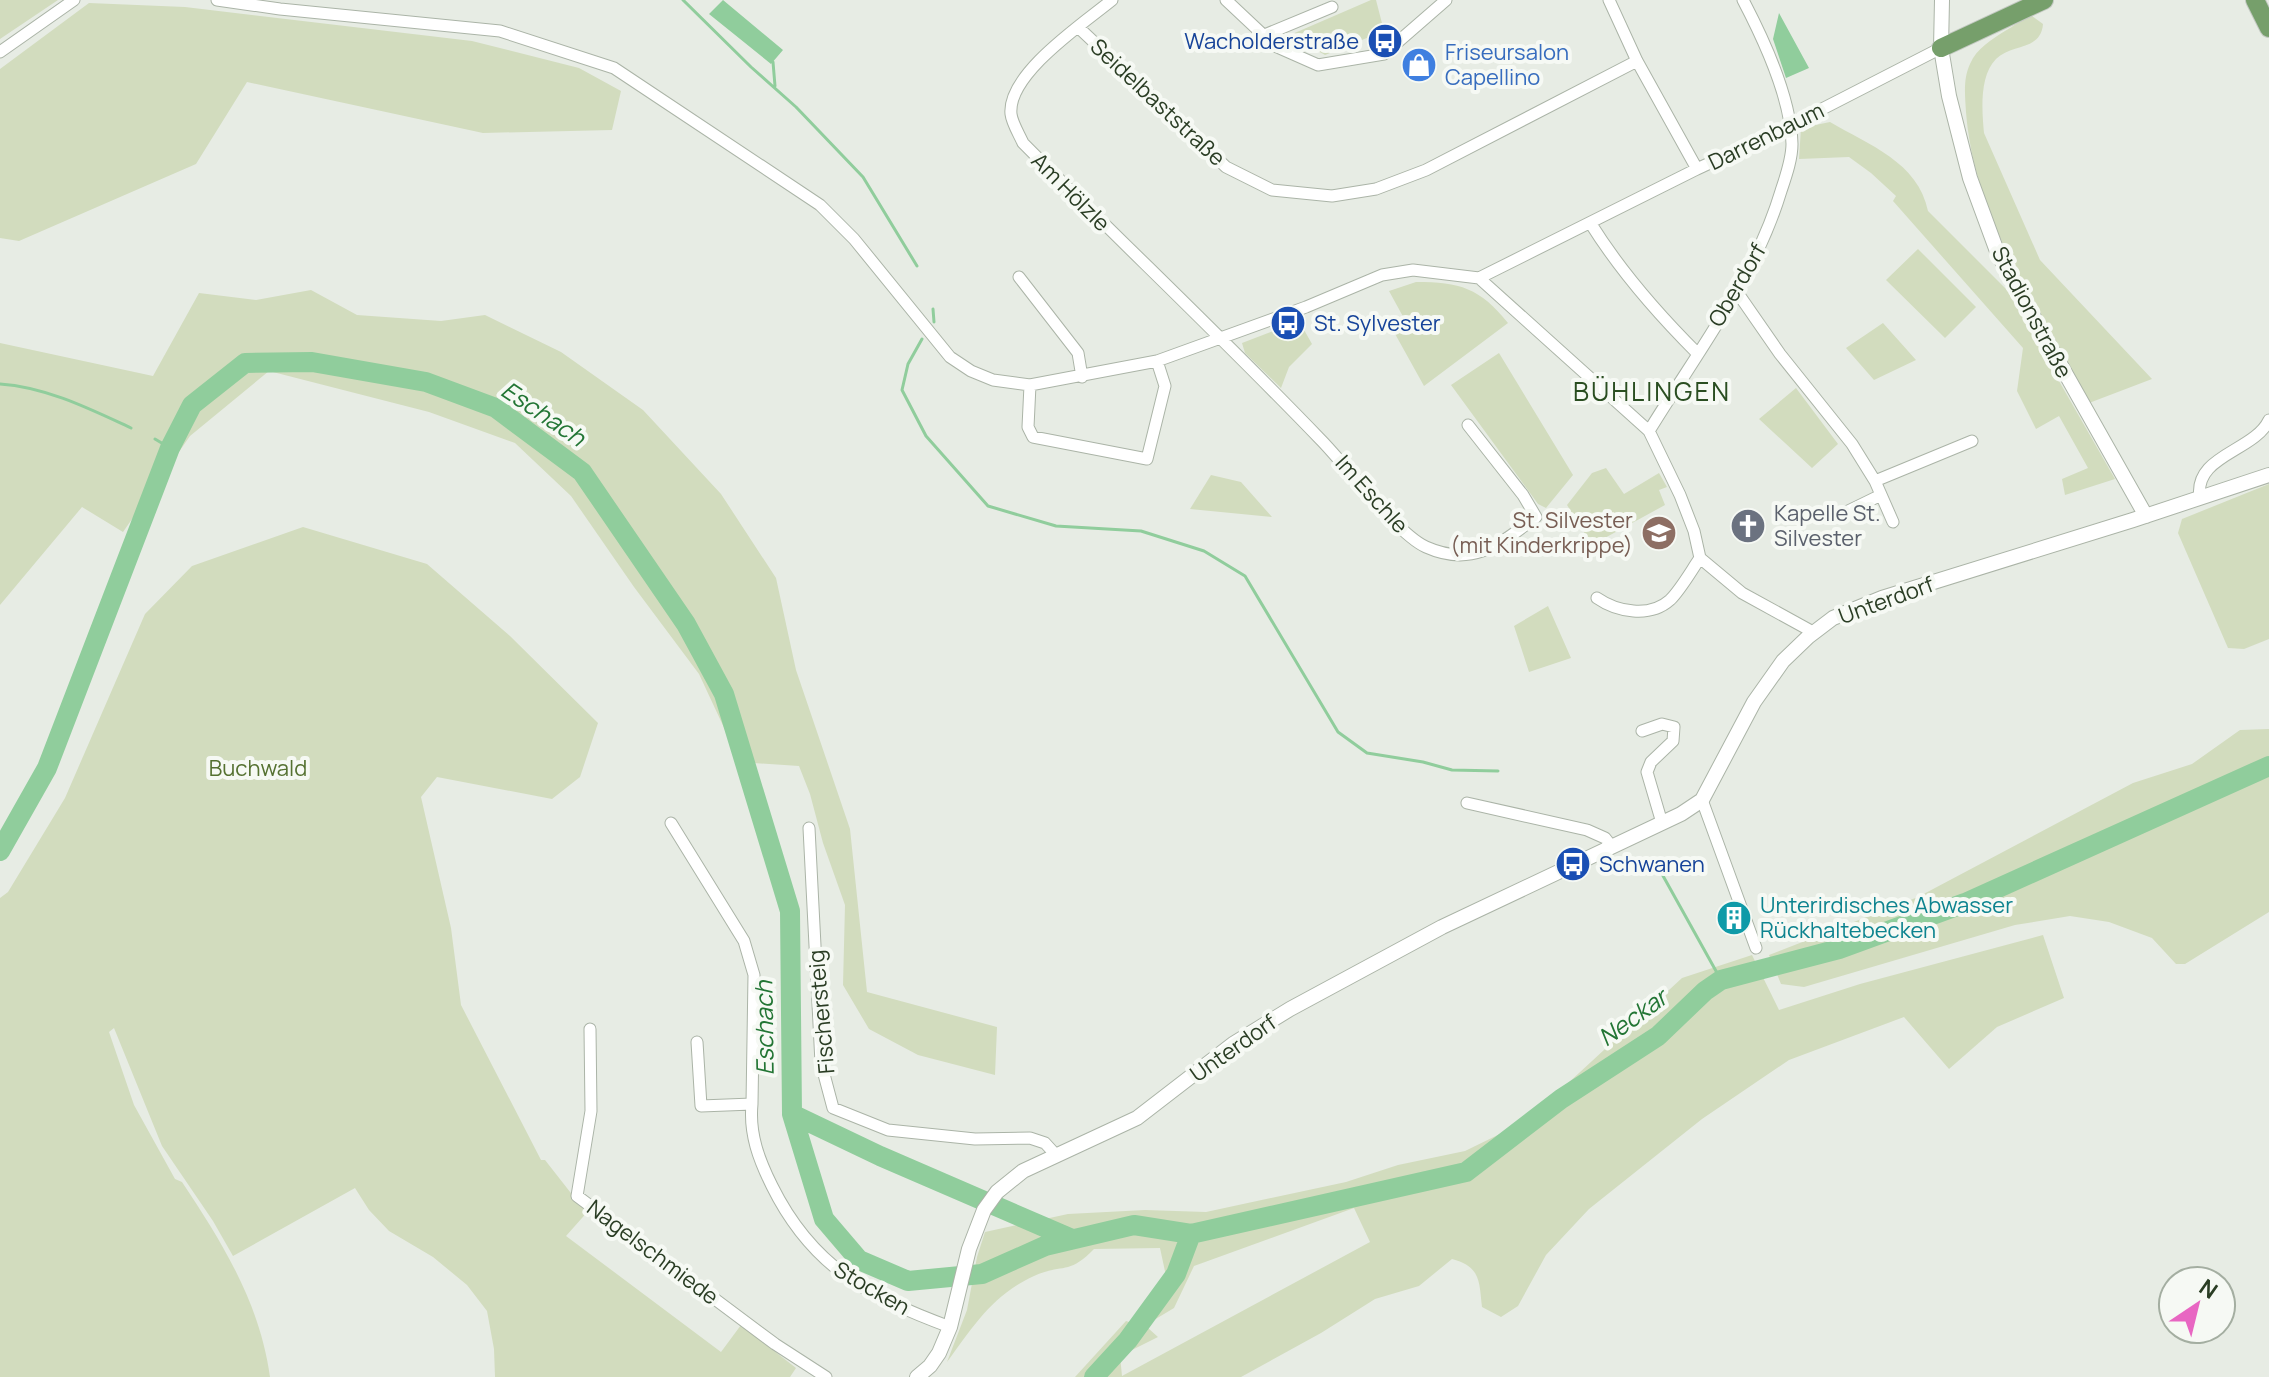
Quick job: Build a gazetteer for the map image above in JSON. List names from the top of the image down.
{
  "streets": {
    "street": [
      "Seidelbaststraße",
      "Darrenbaum",
      "Am Hölzle",
      "Oberdorf",
      "Stadionstraße",
      "Im Eschle",
      "Unterdorf",
      "Fischersteig",
      "Nagelschmiede",
      "Stocken"
    ]
  },
  "crossings": [
    ["Seidelbaststraße", "Am Hölzle"],
    ["Darrenbaum", "Oberdorf"],
    ["Darrenbaum", "Stadionstraße"],
    ["Am Hölzle", "Im Eschle"],
    ["Stadionstraße", "Unterdorf"],
    ["Unterdorf", "Fischersteig"],
    ["Unterdorf", "Stocken"]
  ],
  "districts": ["BÜHLINGEN"],
  "water": ["Eschach", "Neckar"],
  "parks": ["Buchwald"],
  "places": {
    "bus stop": ["Wacholderstraße", "St. Sylvester", "Schwanen"],
    "shop": ["Friseursalon Capellino"],
    "church": ["Kapelle St. Silvester"],
    "school or university": ["St. Silvester (mit Kinderkrippe)"],
    "building": ["Unterirdisches Abwasser Rückhaltebecken"]
  },
  "north": "top right"
}
